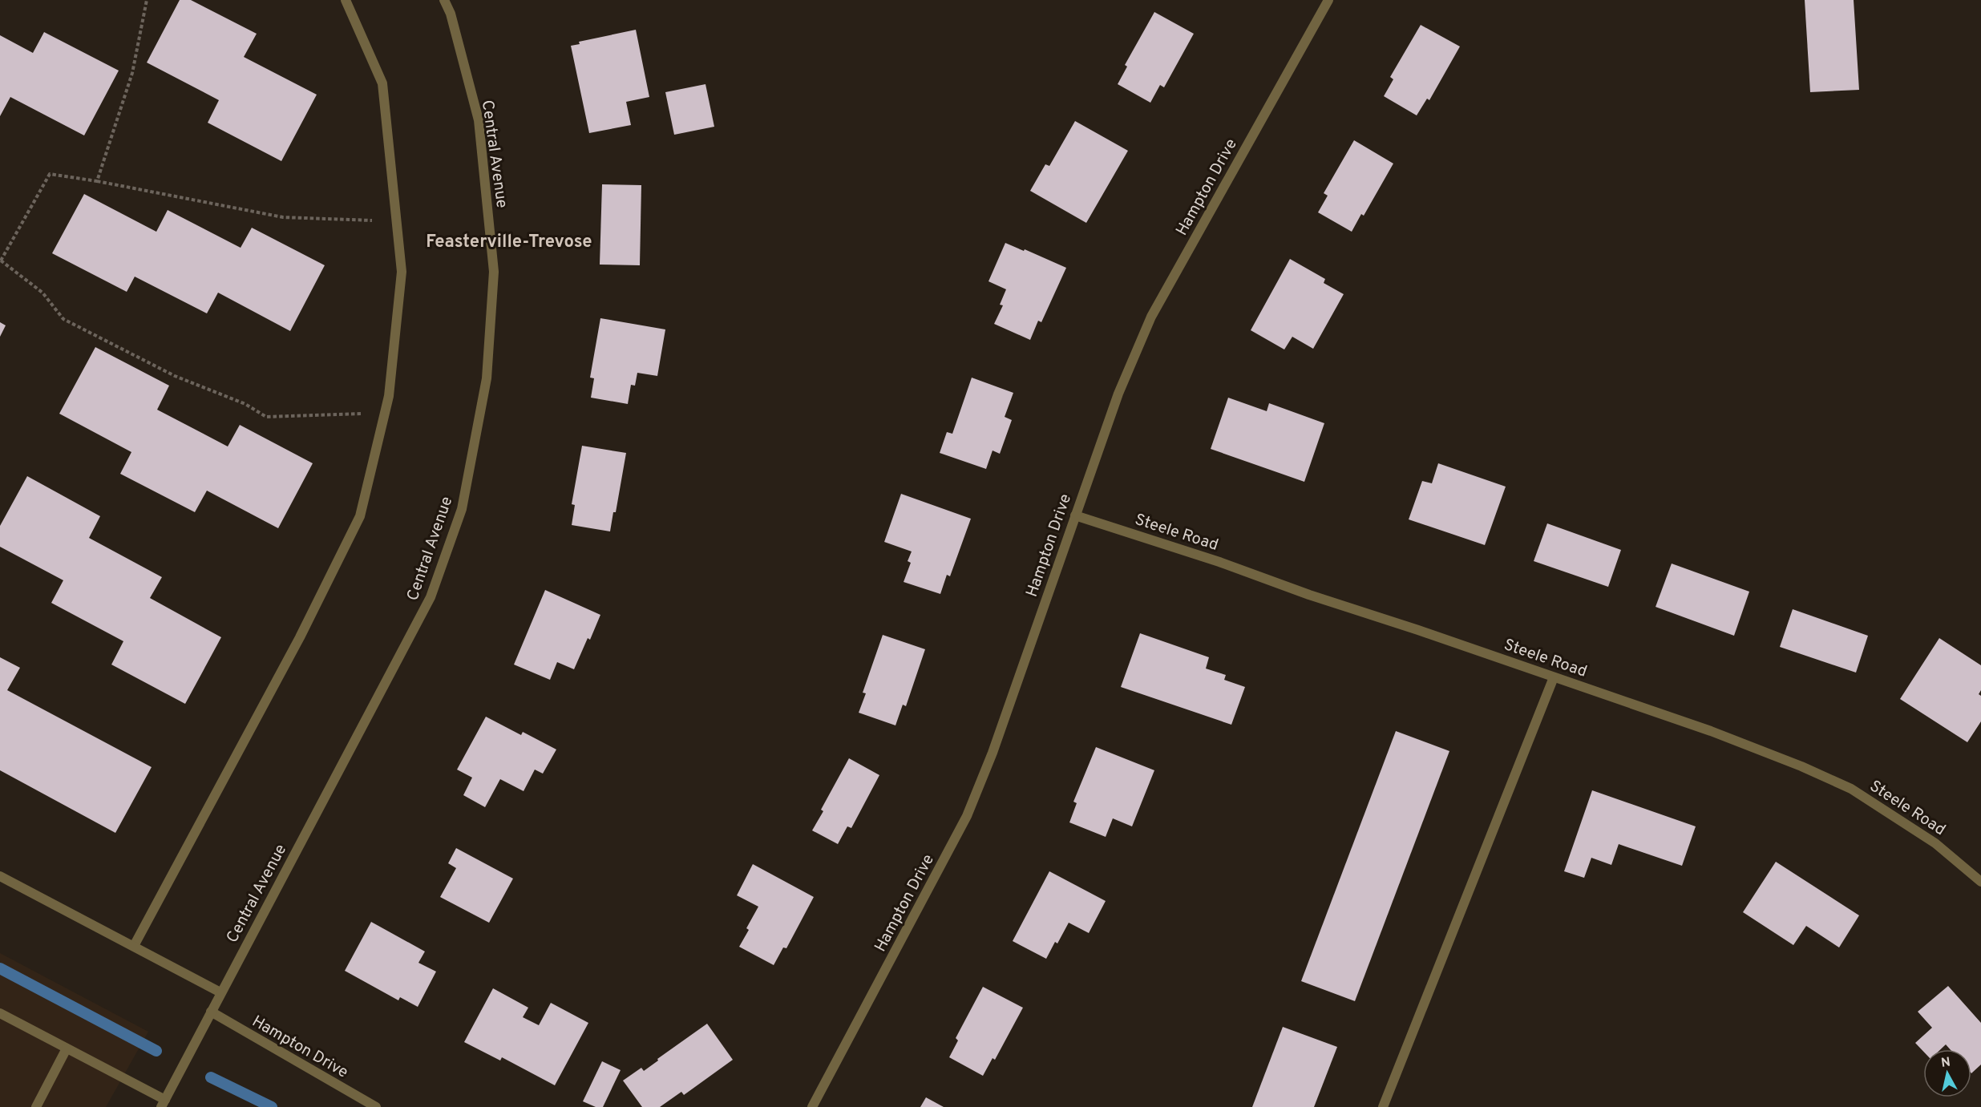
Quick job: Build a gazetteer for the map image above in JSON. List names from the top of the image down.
{
  "streets": {
    "street": ["Central Avenue", "Hampton Drive", "Steele Road"]
  },
  "crossings": [
    ["Central Avenue", "Hampton Drive"],
    ["Hampton Drive", "Steele Road"]
  ],
  "districts": ["Feasterville-Trevose"],
  "north": "top"
}
